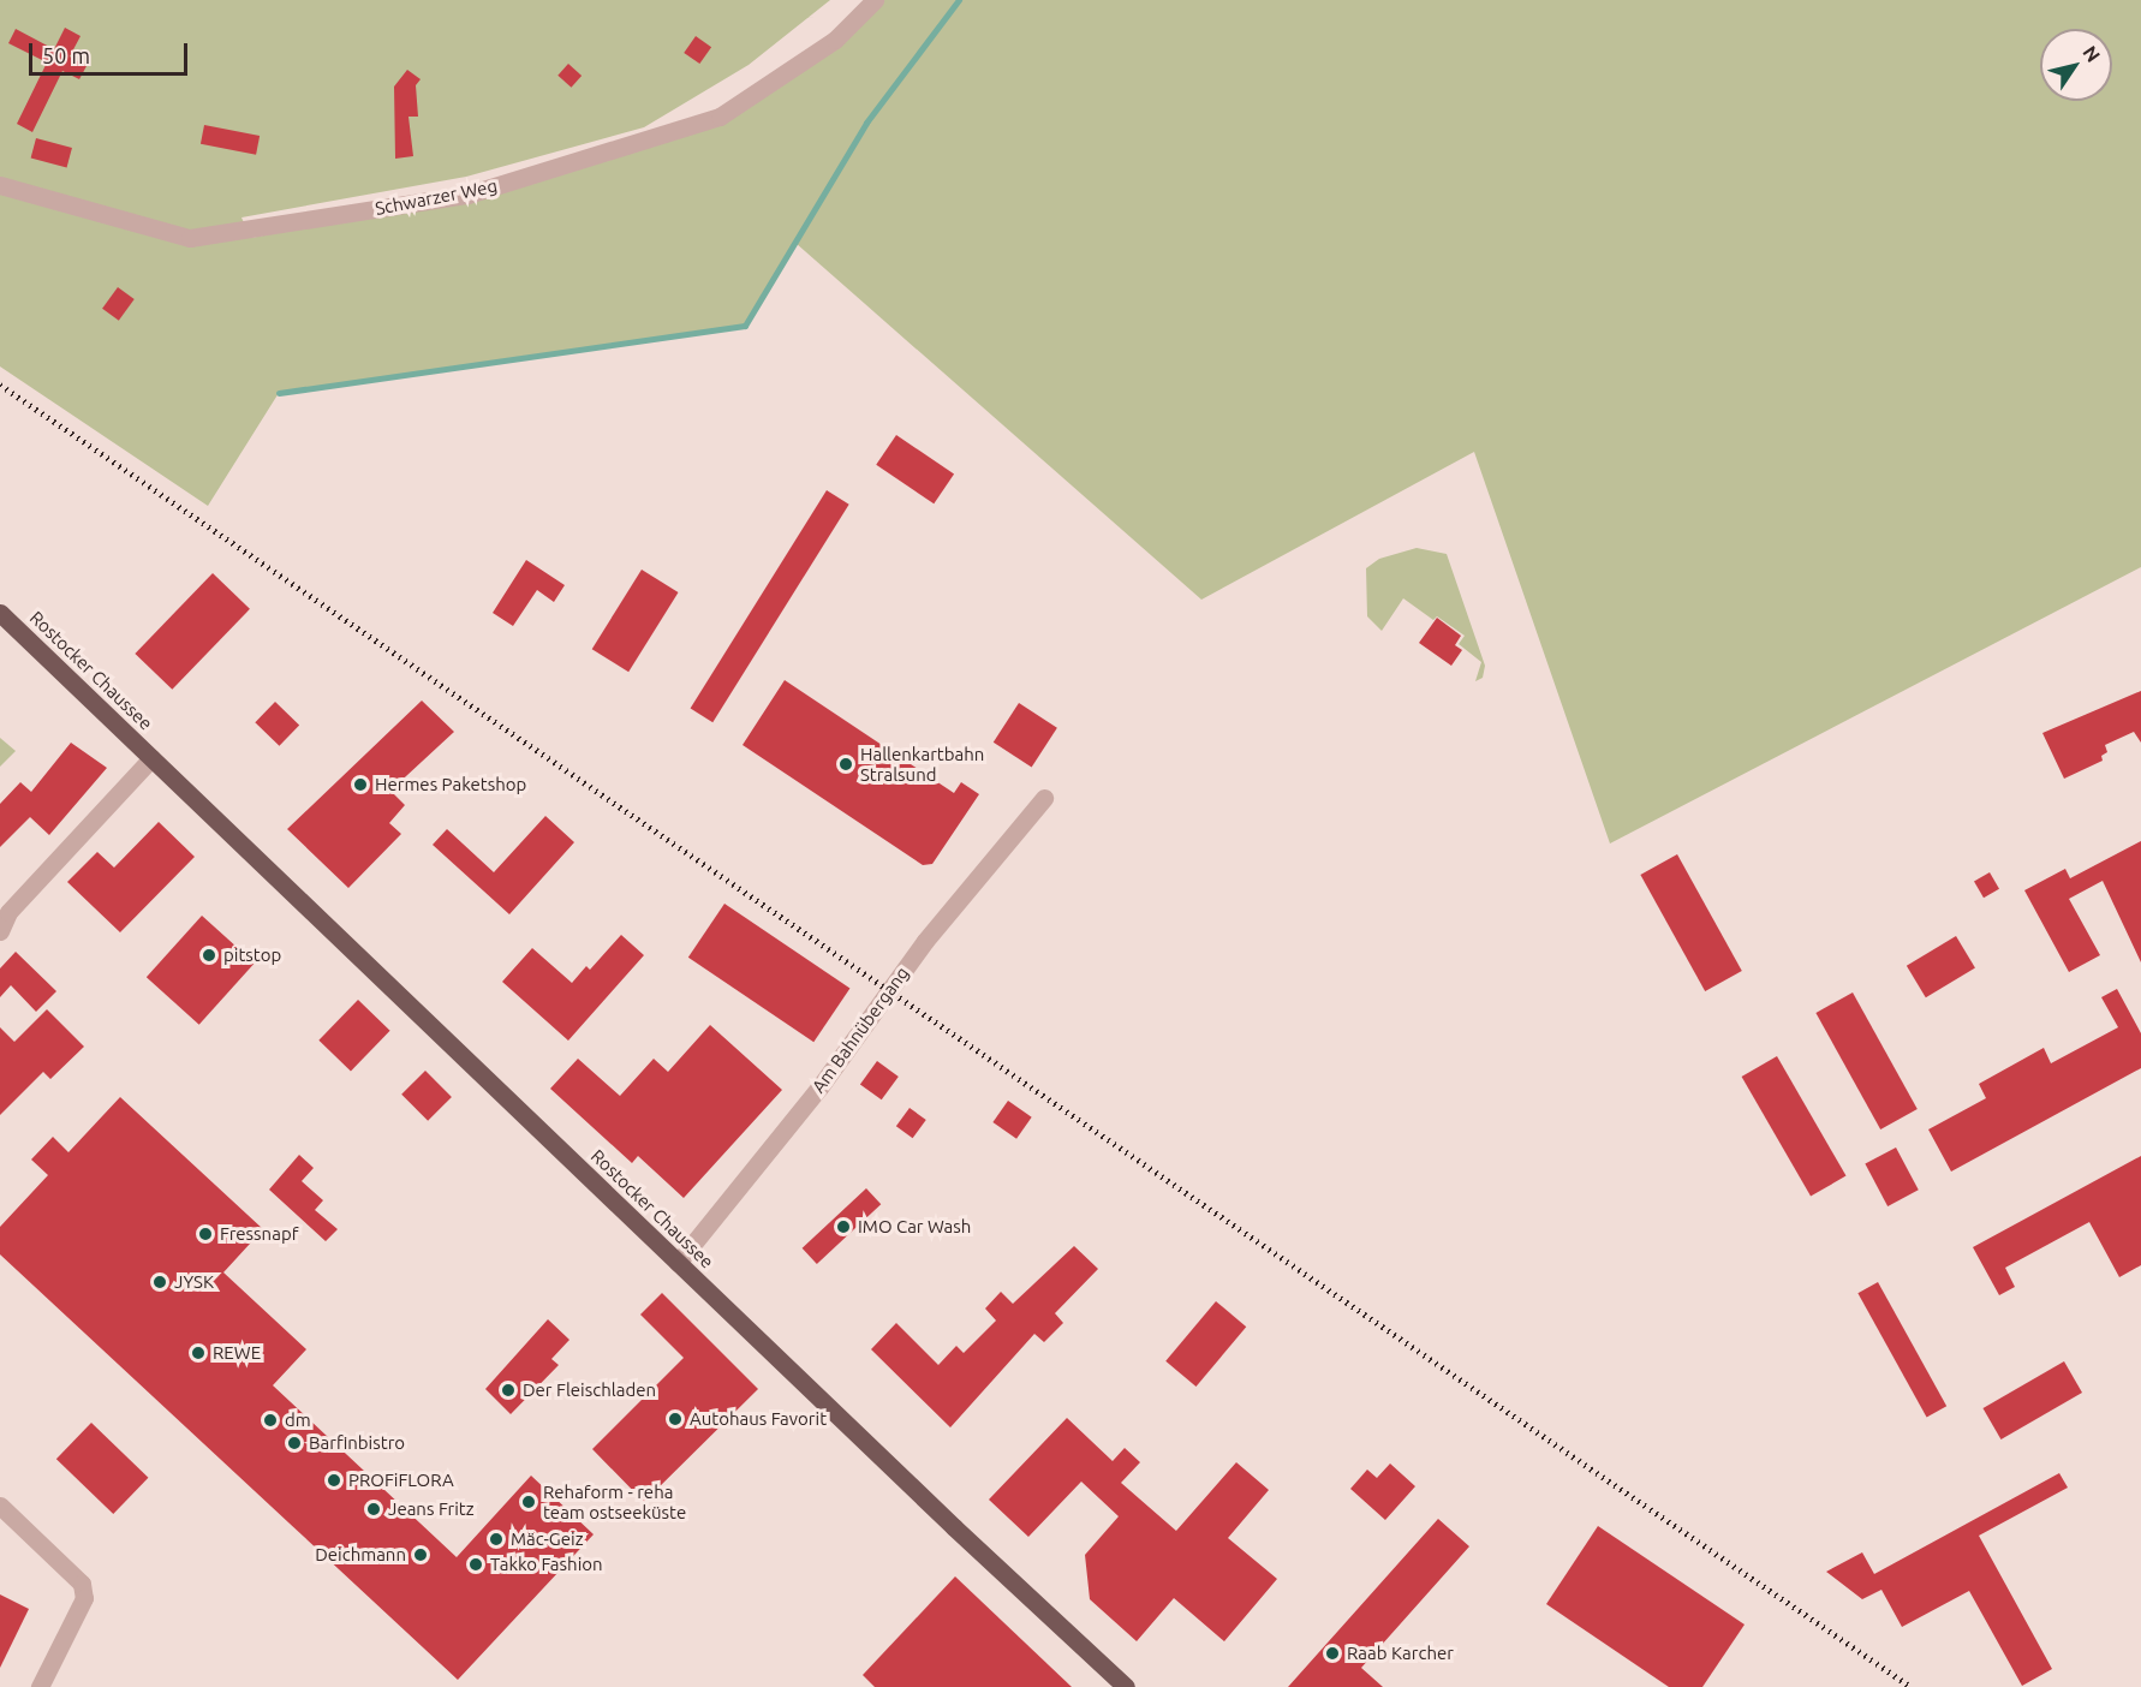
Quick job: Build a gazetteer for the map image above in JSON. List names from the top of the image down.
{
  "streets": {
    "main road": ["Rostocker Chaussee"],
    "street": ["Schwarzer Weg", "Am Bahnübergang"]
  },
  "crossings": [
    ["Rostocker Chaussee", "Am Bahnübergang"]
  ],
  "places": [
    "Hallenkartbahn Stralsund",
    "Hermes Paketshop",
    "pitstop",
    "IMO Car Wash",
    "Fressnapf",
    "JYSK",
    "REWE",
    "Der Fleischladen",
    "Autohaus Favorit",
    "dm",
    "Barfinbistro",
    "PROFiFLORA",
    "Rehaform - reha team ostseeküste",
    "Jeans Fritz",
    "Mäc-Geiz",
    "Deichmann",
    "Takko Fashion",
    "Raab Karcher"
  ],
  "scale_bar": "50 m",
  "north": "top right"
}
